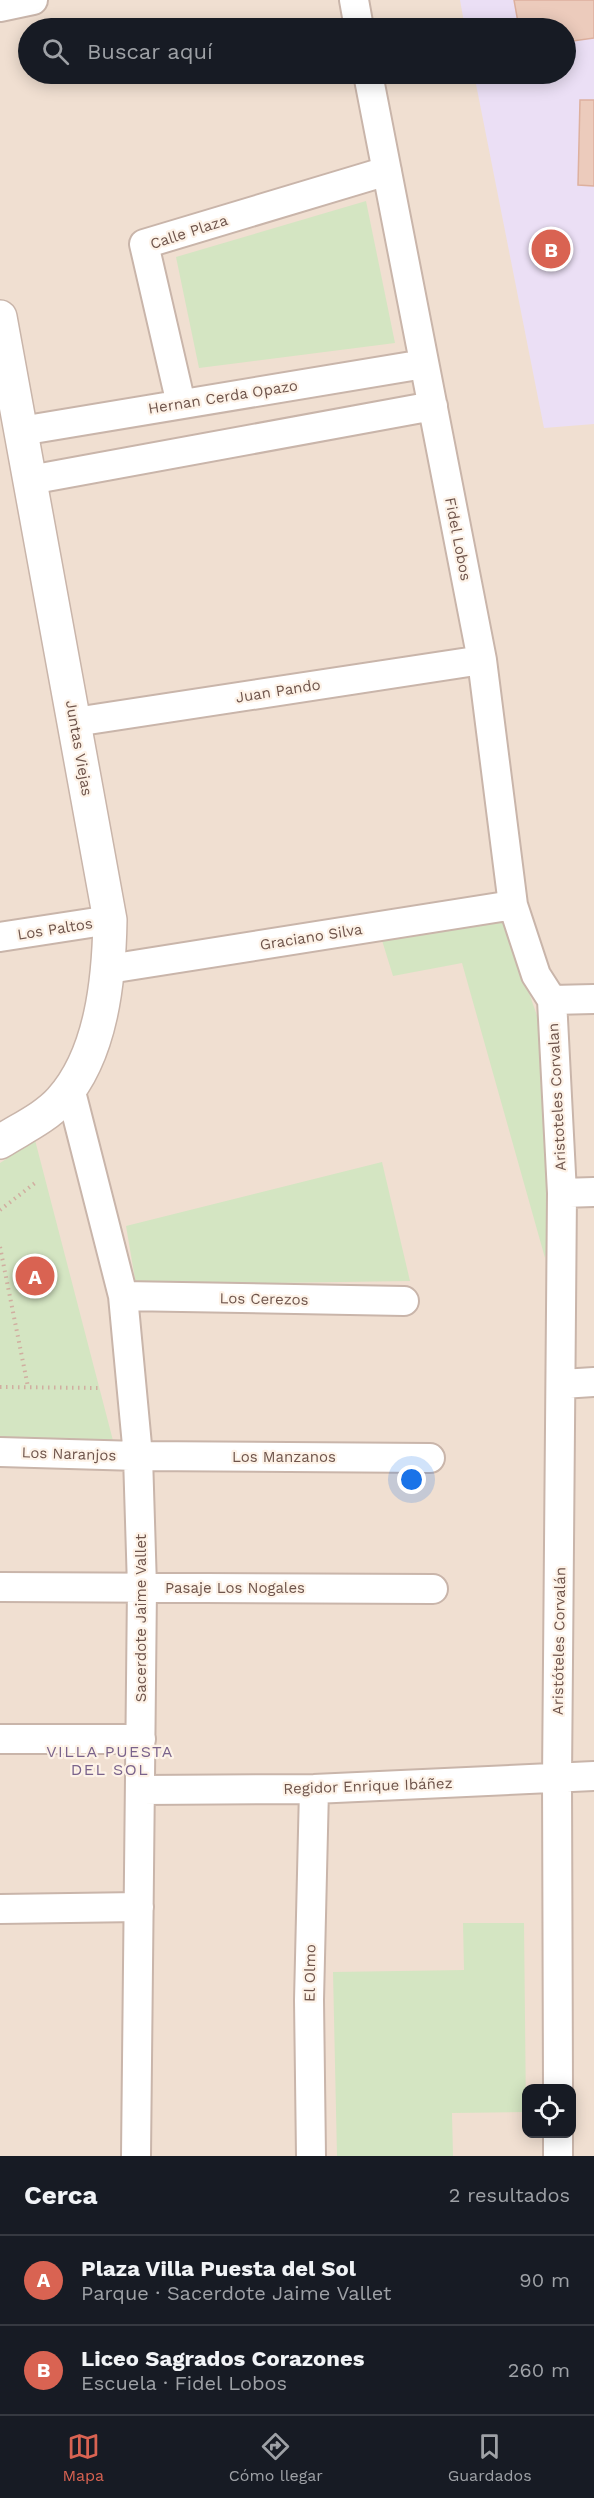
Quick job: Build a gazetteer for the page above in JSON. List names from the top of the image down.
{
  "streets": {
    "street": [
      "Calle Plaza",
      "Hernan Cerda Opazo",
      "Fidel Lobos",
      "Juan Pando",
      "Juntas Viejas",
      "Los Paltos",
      "Graciano Silva",
      "Aristoteles Corvalan",
      "Los Cerezos",
      "Los Naranjos",
      "Los Manzanos",
      "Pasaje Los Nogales",
      "Sacerdote Jaime Vallet",
      "Aristóteles Corvalán",
      "Regidor Enrique Ibáñez",
      "El Olmo"
    ]
  },
  "crossings": [
    ["Calle Plaza", "Hernan Cerda Opazo"],
    ["Calle Plaza", "Fidel Lobos"],
    ["Hernan Cerda Opazo", "Fidel Lobos"],
    ["Hernan Cerda Opazo", "Juntas Viejas"],
    ["Fidel Lobos", "Juan Pando"],
    ["Fidel Lobos", "Graciano Silva"],
    ["Fidel Lobos", "Aristoteles Corvalan"],
    ["Juan Pando", "Juntas Viejas"],
    ["Juntas Viejas", "Los Paltos"],
    ["Juntas Viejas", "Graciano Silva"],
    ["Juntas Viejas", "Sacerdote Jaime Vallet"],
    ["Aristoteles Corvalan", "Aristóteles Corvalán"],
    ["Los Cerezos", "Sacerdote Jaime Vallet"],
    ["Los Naranjos", "Los Manzanos"],
    ["Los Naranjos", "Sacerdote Jaime Vallet"],
    ["Los Manzanos", "Sacerdote Jaime Vallet"],
    ["Pasaje Los Nogales", "Sacerdote Jaime Vallet"],
    ["Sacerdote Jaime Vallet", "Regidor Enrique Ibáñez"],
    ["Aristóteles Corvalán", "Regidor Enrique Ibáñez"],
    ["Regidor Enrique Ibáñez", "El Olmo"]
  ],
  "districts": ["VILLA PUESTA DEL SOL"],
  "page": {
    "search": "Buscar aquí",
    "pins": ["B", "A"],
    "heading": ["Cerca", "2 resultados"],
    "list": [
      {
        "mark": "A",
        "name": "Plaza Villa Puesta del Sol",
        "note": "Parque · Sacerdote Jaime Vallet",
        "value": "90 m"
      },
      {
        "mark": "B",
        "name": "Liceo Sagrados Corazones",
        "note": "Escuela · Fidel Lobos",
        "value": "260 m"
      }
    ],
    "nav": ["Mapa", "Cómo llegar", "Guardados"]
  }
}
